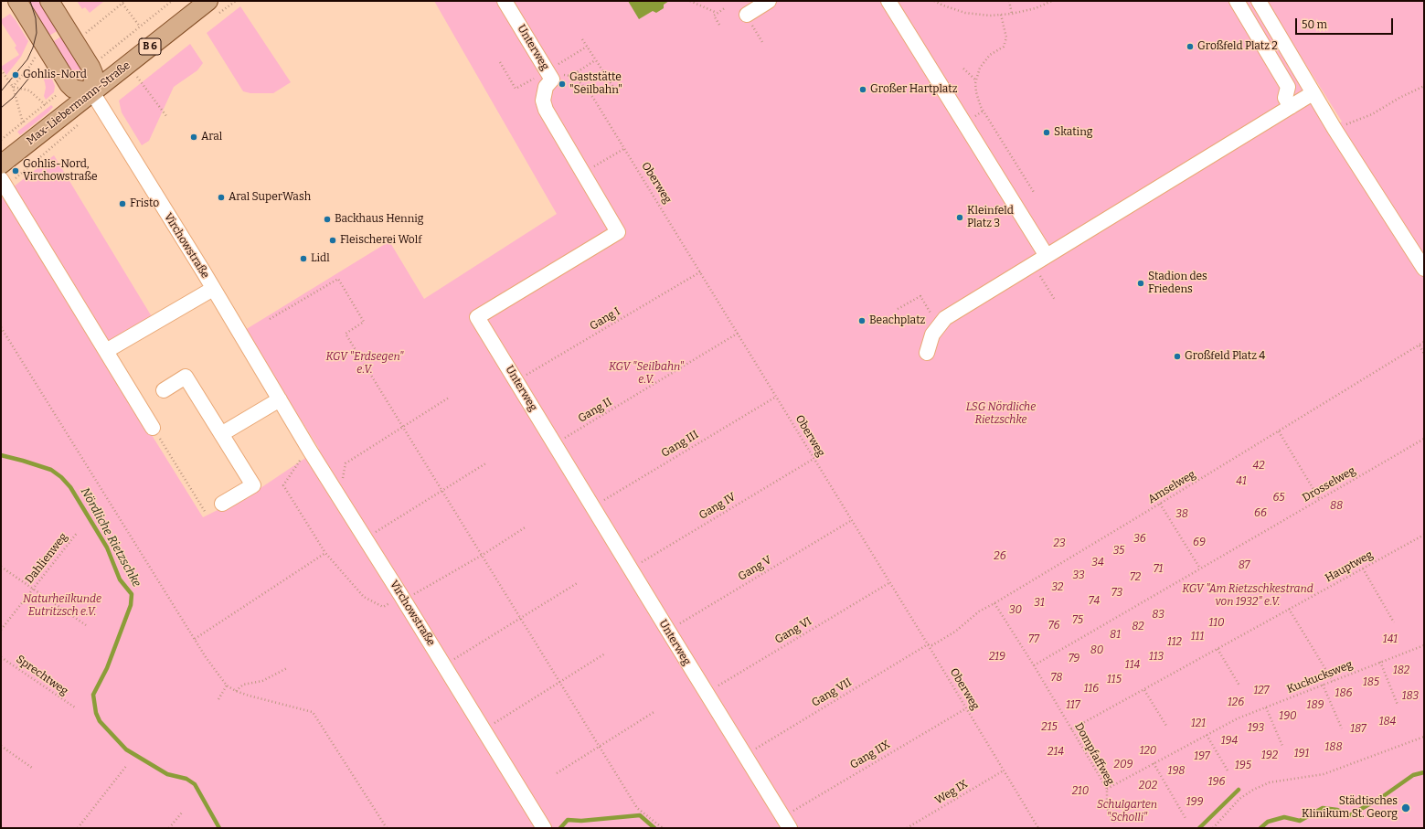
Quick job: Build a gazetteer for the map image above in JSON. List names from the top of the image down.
{
  "streets": {
    "main road": ["B 6", "Max-Liebermann-Straße"],
    "street": ["Unterweg", "Virchowstraße"],
    "path": [
      "Oberweg",
      "Gang I",
      "Gang II",
      "Gang III",
      "Drosselweg",
      "Amselweg",
      "Gang IV",
      "Dahlienweg",
      "Hauptweg",
      "Gang V",
      "Gang VI",
      "Sprechtweg",
      "Kuckucksweg",
      "Gang VII",
      "Dompfaffweg",
      "Gang IIX",
      "Weg IX"
    ]
  },
  "crossings": [
    ["Unterweg", "Gang I"],
    ["Unterweg", "Gang II"],
    ["Unterweg", "Gang III"],
    ["Unterweg", "Gang IV"],
    ["Unterweg", "Gang V"],
    ["Unterweg", "Gang VI"],
    ["Unterweg", "Gang VII"],
    ["Unterweg", "Gang IIX"],
    ["Max-Liebermann-Straße", "Virchowstraße"],
    ["Oberweg", "Gang I"],
    ["Oberweg", "Gang II"],
    ["Oberweg", "Gang III"],
    ["Oberweg", "Amselweg"],
    ["Oberweg", "Gang IV"],
    ["Oberweg", "Gang V"],
    ["Oberweg", "Gang VI"],
    ["Oberweg", "Gang VII"],
    ["Oberweg", "Gang IIX"],
    ["Oberweg", "Weg IX"],
    ["Drosselweg", "Dompfaffweg"],
    ["Amselweg", "Gang VII"],
    ["Amselweg", "Dompfaffweg"],
    ["Hauptweg", "Dompfaffweg"],
    ["Kuckucksweg", "Dompfaffweg"]
  ],
  "water": ["Nördliche Rietzschke"],
  "parks": [
    "KGV \"Erdsegen\" e.V.",
    "KGV \"Seilbahn\" e.V.",
    "LSG Nördliche Rietzschke",
    "42",
    "41",
    "65",
    "88",
    "66",
    "38",
    "36",
    "69",
    "23",
    "35",
    "26",
    "34",
    "87",
    "71",
    "33",
    "72",
    "32",
    "KGV \"Am Rietzschkestrand von 1932\" e.V.",
    "73",
    "Naturheilkunde Eutritzsch e.V.",
    "74",
    "31",
    "30",
    "83",
    "75",
    "110",
    "76",
    "82",
    "81",
    "111",
    "77",
    "141",
    "112",
    "80",
    "219",
    "113",
    "79",
    "114",
    "182",
    "78",
    "115",
    "185",
    "116",
    "127",
    "186",
    "183",
    "126",
    "117",
    "189",
    "190",
    "184",
    "121",
    "215",
    "193",
    "187",
    "194",
    "188",
    "120",
    "214",
    "191",
    "192",
    "197",
    "209",
    "195",
    "198",
    "196",
    "202",
    "210",
    "199",
    "Schulgarten \"Scholli\""
  ],
  "places": [
    "Großfeld Platz 2",
    "Gohlis-Nord",
    "Gaststätte \"Seilbahn\"",
    "Großer Hartplatz",
    "Skating",
    "Aral",
    "Gohlis-Nord, Virchowstraße",
    "Aral SuperWash",
    "Fristo",
    "Kleinfeld Platz 3",
    "Backhaus Hennig",
    "Fleischerei Wolf",
    "Lidl",
    "Stadion des Friedens",
    "Beachplatz",
    "Großfeld Platz 4",
    "Städtisches Klinikum St. Georg"
  ],
  "scale_bar": "50 m"
}
